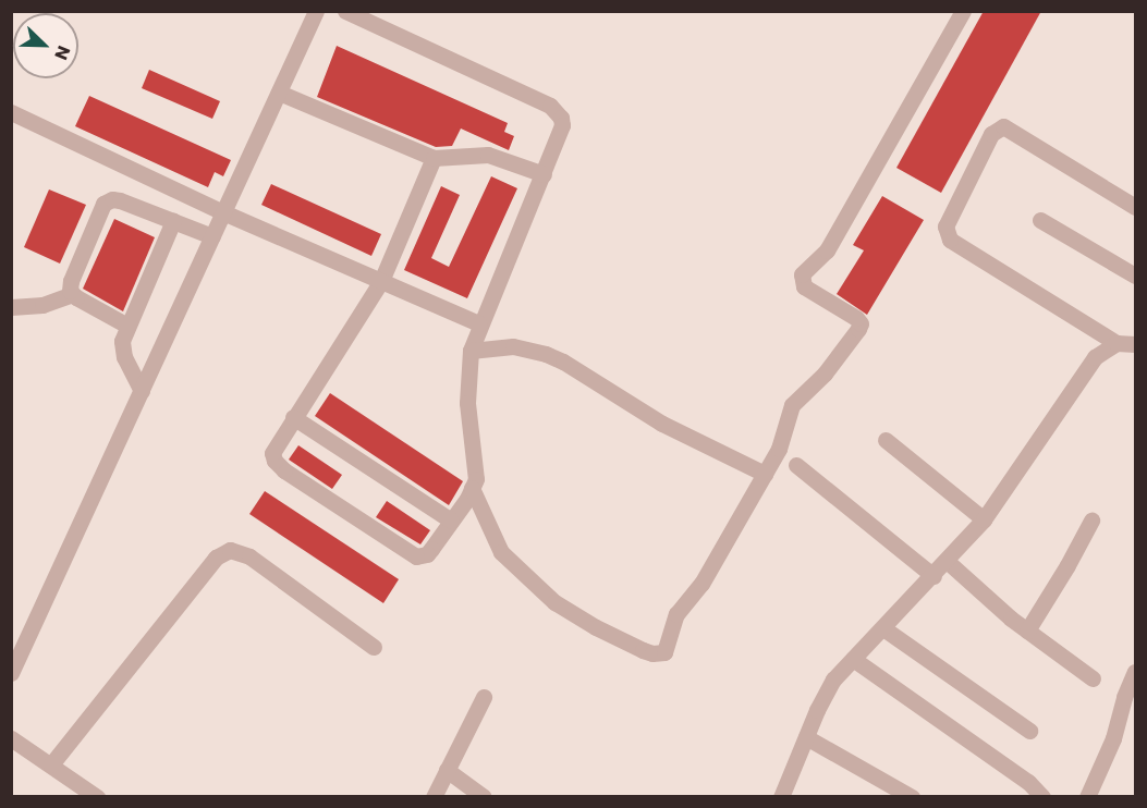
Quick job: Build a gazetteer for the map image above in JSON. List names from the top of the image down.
{
  "north": "bottom right"
}
